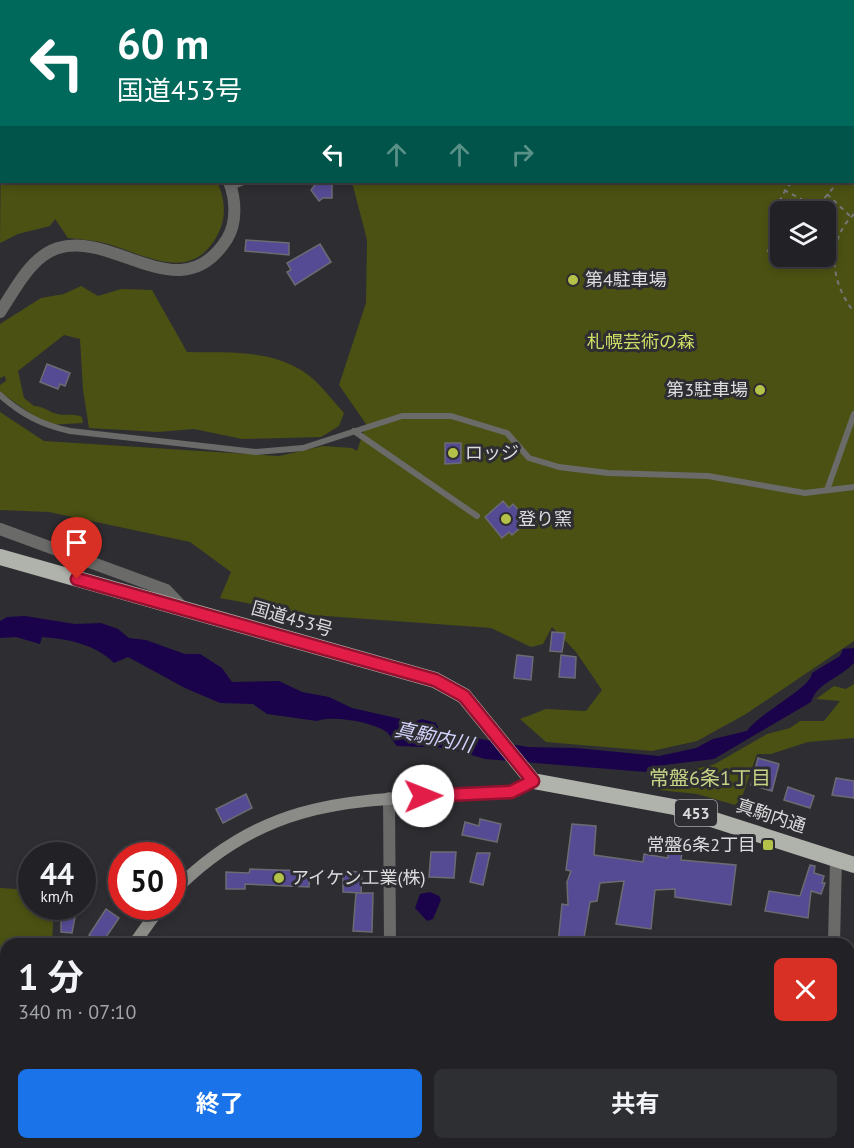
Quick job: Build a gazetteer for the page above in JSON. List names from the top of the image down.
{
  "streets": {
    "highway": ["国道453号", "453", "真駒内通"]
  },
  "crossings": [
    ["国道453号", "真駒内通"]
  ],
  "districts": ["常盤6条1丁目"],
  "water": ["真駒内川"],
  "parks": ["札幌芸術の森"],
  "places": {
    "other": [
      "第4駐車場",
      "第3駐車場",
      "ロッジ",
      "登り窯",
      "アイケン工業(株)"
    ],
    "transit": ["常盤6条2丁目"]
  },
  "page": {
    "turn": ["60 m", "国道453号"],
    "speed": "44 km/h",
    "limit": "50",
    "heading": ["1 分", "340 m · 07:10"],
    "buttons": ["終了", "共有"]
  }
}
